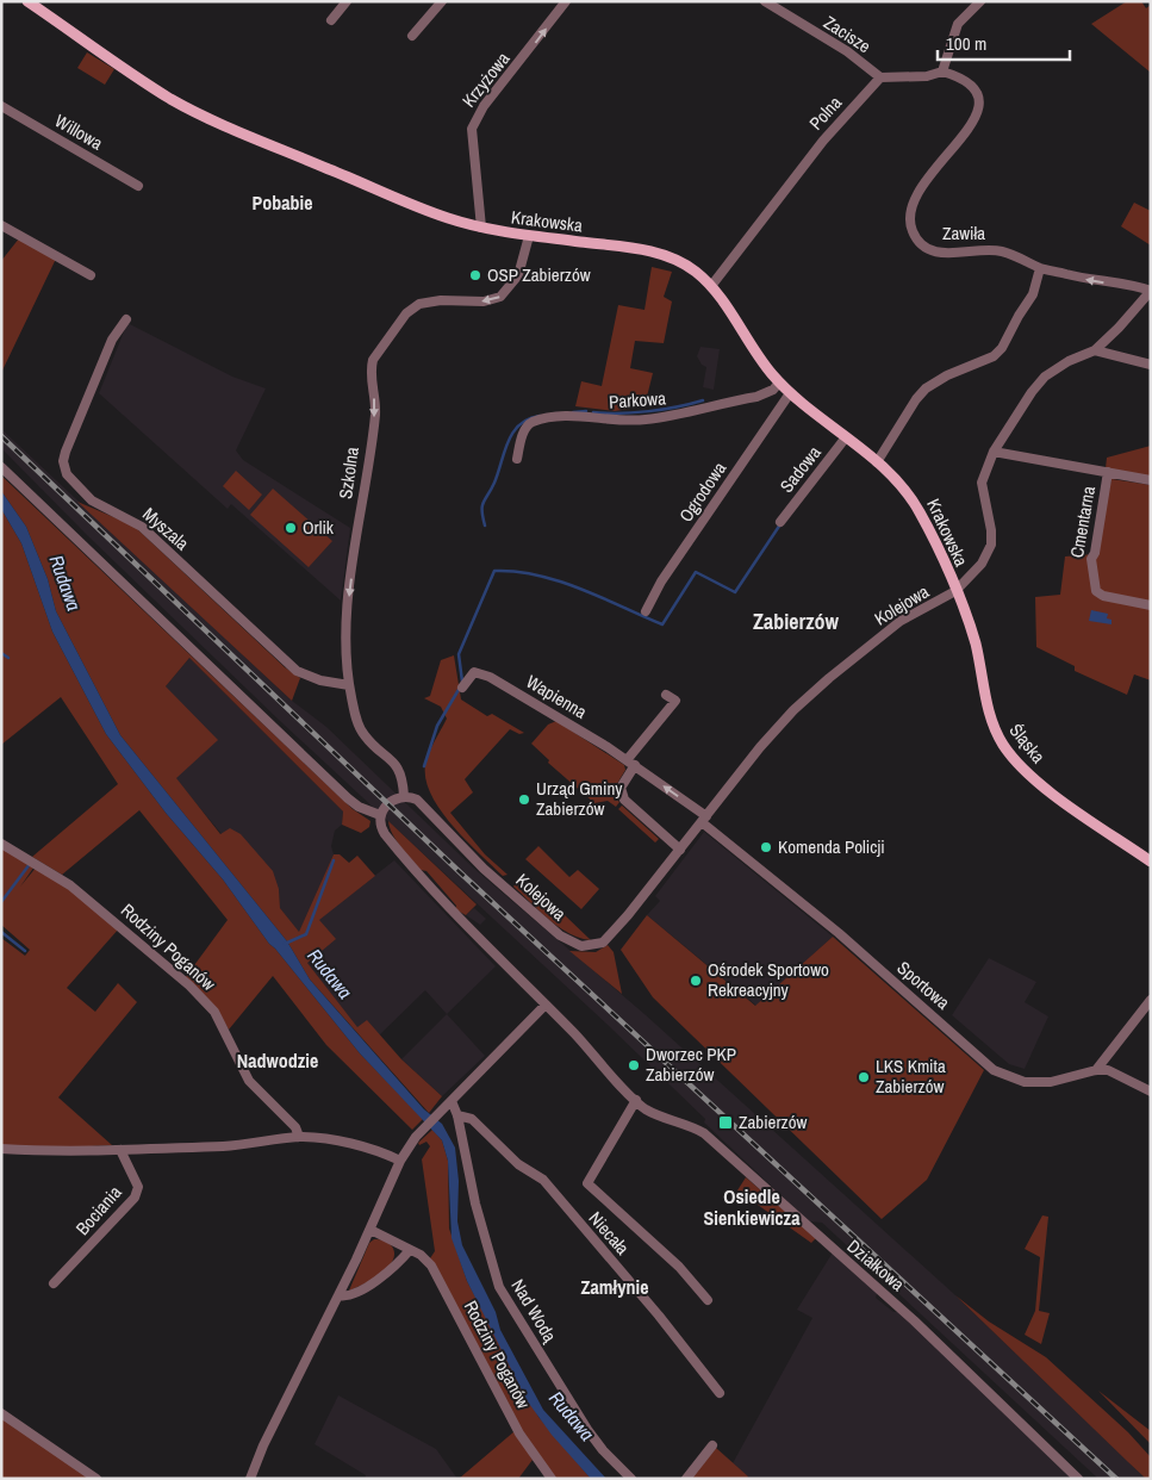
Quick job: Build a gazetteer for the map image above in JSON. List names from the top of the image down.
{
  "streets": {
    "main road": ["Krakowska", "Śląska"],
    "street": [
      "Zacisze",
      "Krzyżowa",
      "Polna",
      "Willowa",
      "Zawiła",
      "Parkowa",
      "Sadowa",
      "Szkolna",
      "Ogrodowa",
      "Cmentarna",
      "Myszala",
      "Kolejowa",
      "Wapienna",
      "Rodziny Poganów",
      "Sportowa",
      "Bociania",
      "Niecała",
      "Działkowa",
      "Nad Wodą"
    ]
  },
  "crossings": [
    ["Zacisze", "Polna"],
    ["Krzyżowa", "Krakowska"],
    ["Polna", "Krakowska"],
    ["Krakowska", "Parkowa"],
    ["Krakowska", "Sadowa"],
    ["Krakowska", "Szkolna"],
    ["Krakowska", "Ogrodowa"],
    ["Krakowska", "Kolejowa"],
    ["Krakowska", "Śląska"],
    ["Szkolna", "Myszala"],
    ["Szkolna", "Kolejowa"],
    ["Kolejowa", "Wapienna"],
    ["Kolejowa", "Śląska"],
    ["Kolejowa", "Sportowa"],
    ["Wapienna", "Sportowa"],
    ["Niecała", "Nad Wodą"]
  ],
  "one_way": ["Krzyżowa", "Szkolna"],
  "districts": [
    "Pobabie",
    "Zabierzów",
    "Nadwodzie",
    "Osiedle Sienkiewicza",
    "Zamłynie"
  ],
  "water": ["Rudawa"],
  "places": {
    "other": [
      "OSP Zabierzów",
      "Orlik",
      "Urząd Gminy Zabierzów",
      "Komenda Policji",
      "Ośrodek Sportowo Rekreacyjny",
      "Dworzec PKP Zabierzów",
      "LKS Kmita Zabierzów"
    ],
    "transit": ["Zabierzów"]
  },
  "scale_bar": "100 m"
}
